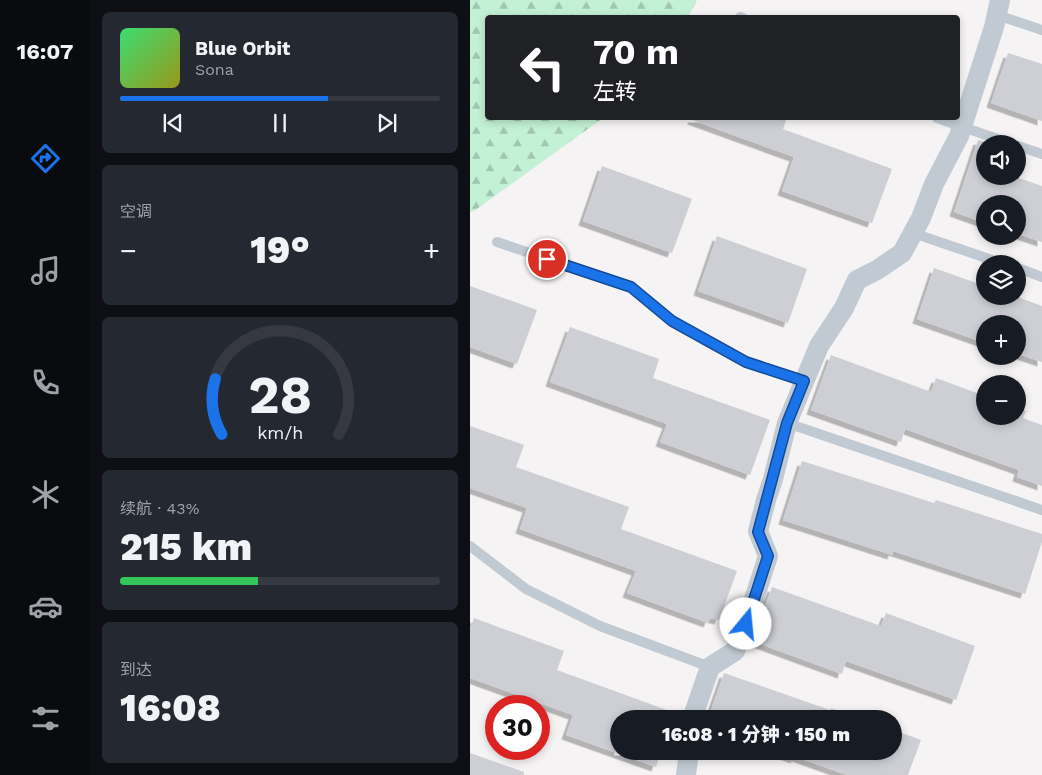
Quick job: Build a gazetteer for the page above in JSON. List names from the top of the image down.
{
  "page": {
    "tabs": "16:07",
    "turn": ["70 m", "左转"],
    "song": ["Blue Orbit", "Sona"],
    "map_buttons": ["+", "−"],
    "tile": [
      "空调",
      ["续航 · 43%", "215 km"],
      ["到达", "16:08"]
    ],
    "heat": ["−", "19°", "+"],
    "limit": "30",
    "trip": "16:08 · 1 分钟 · 150 m",
    "gauge": ["28", "km/h"]
  }
}
